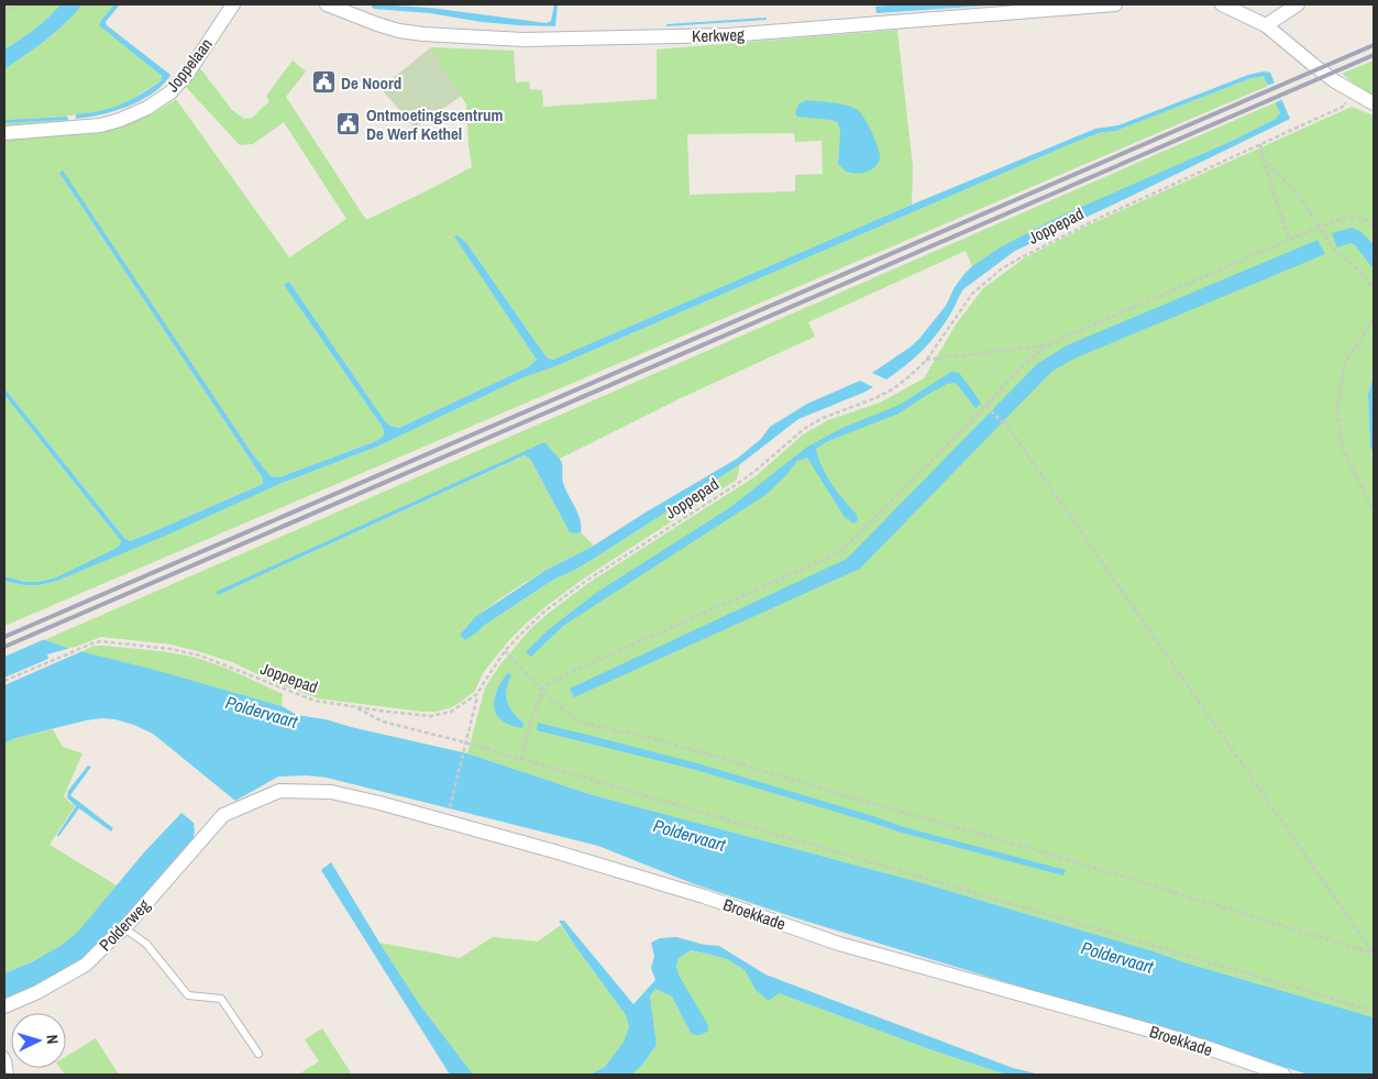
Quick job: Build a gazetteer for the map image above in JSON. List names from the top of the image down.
{
  "streets": {
    "street": [
      "Kerkweg",
      "Joppelaan",
      "Broekkade",
      "Polderweg"
    ],
    "path": ["Joppepad"]
  },
  "crossings": [
    ["Broekkade", "Polderweg"]
  ],
  "water": ["Poldervaart"],
  "places": {
    "public building": ["De Noord", "Ontmoetingscentrum De Werf Kethel"]
  },
  "north": "right"
}
